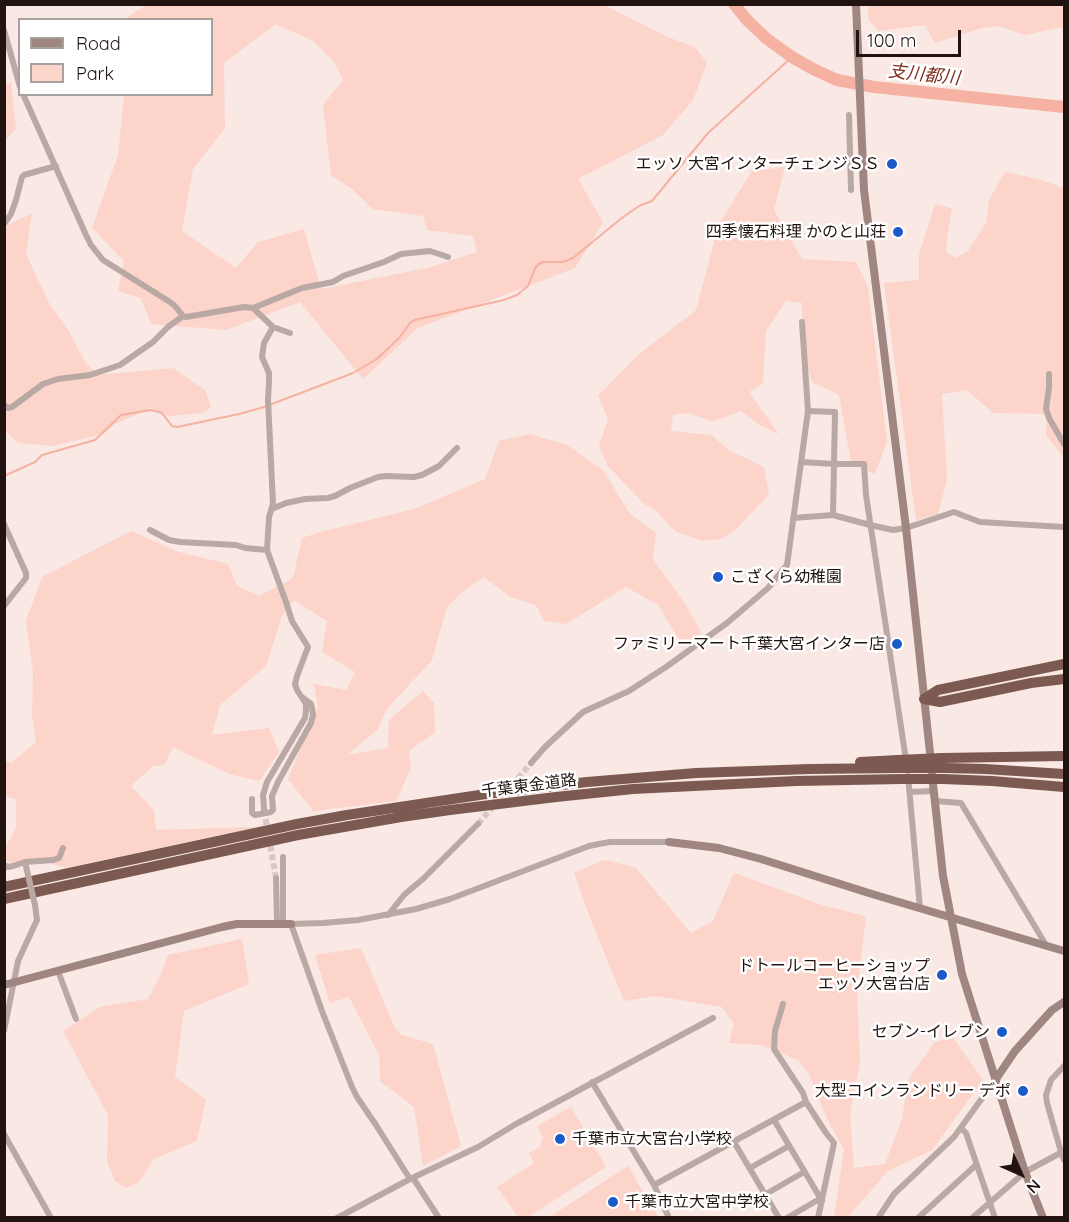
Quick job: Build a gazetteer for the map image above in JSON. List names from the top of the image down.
{
  "streets": {
    "highway": ["千葉東金道路"]
  },
  "water": ["支川都川"],
  "places": [
    "エッソ 大宮インターチェンジＳＳ",
    "四季懐石料理 かのと山荘",
    "こざくら幼稚園",
    "ファミリーマート千葉大宮インター店",
    "ドトールコーヒーショップ エッソ大宮台店",
    "セブン-イレブン",
    "大型コインランドリー デポ",
    "千葉市立大宮台小学校",
    "千葉市立大宮中学校"
  ],
  "legend": ["Road", "Park"],
  "scale_bar": "100 m",
  "north": "bottom right"
}
